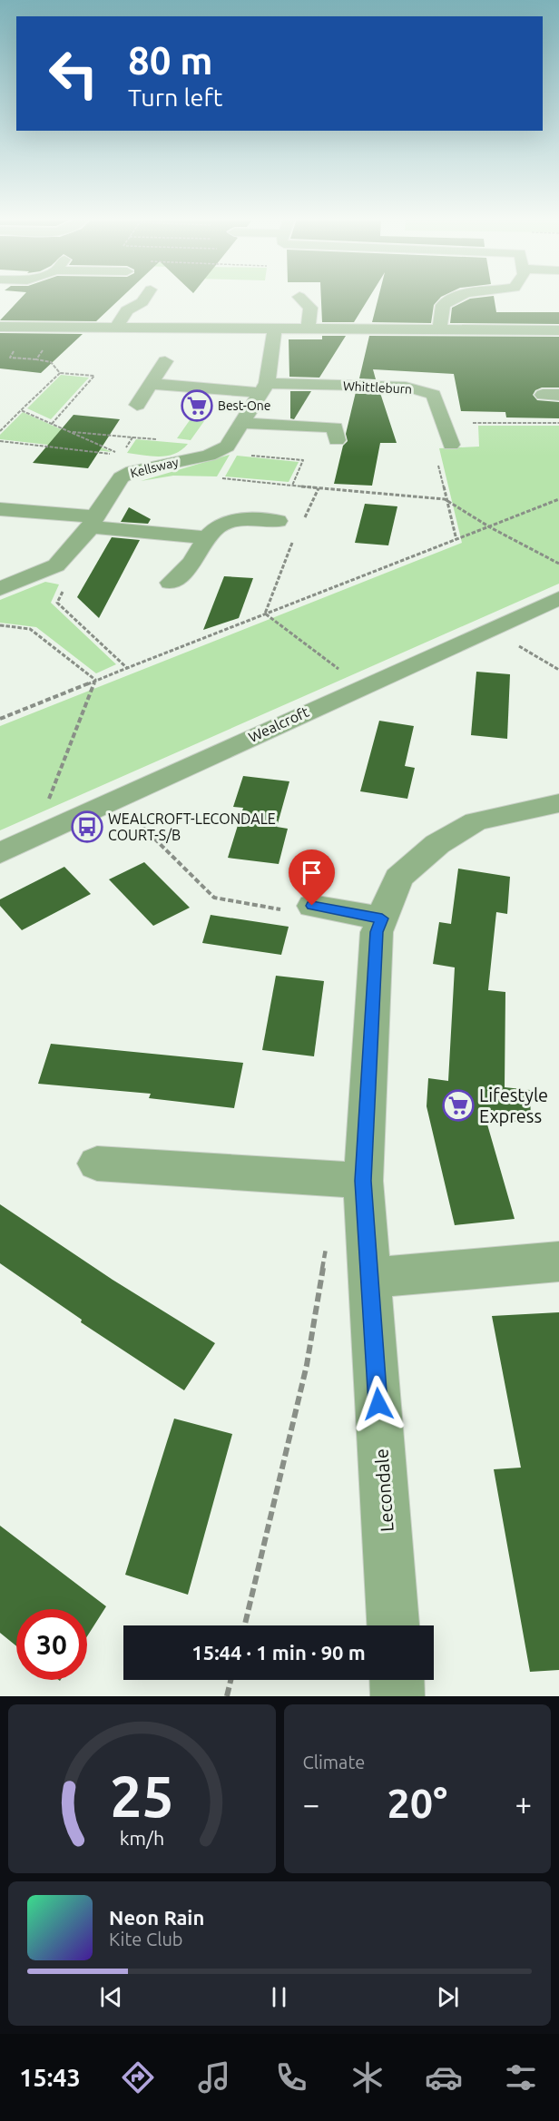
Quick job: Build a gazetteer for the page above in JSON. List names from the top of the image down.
{
  "streets": {
    "street": [
      "Whittleburn",
      "Kellsway",
      "Wealcroft",
      "Lecondale"
    ]
  },
  "crossings": [
    ["Whittleburn", "Kellsway"]
  ],
  "places": {
    "supermarket": ["Best-One", "Lifestyle Express"],
    "bus stop": ["WEALCROFT-LECONDALE COURT-S/B"]
  },
  "page": {
    "turn": ["80 m", "Turn left"],
    "limit": "30",
    "trip": "15:44 · 1 min · 90 m",
    "tile": "Climate",
    "heat": ["−", "20°", "+"],
    "song": ["Neon Rain", "Kite Club"],
    "tabs": "15:43",
    "gauge": ["25", "km/h"]
  }
}
